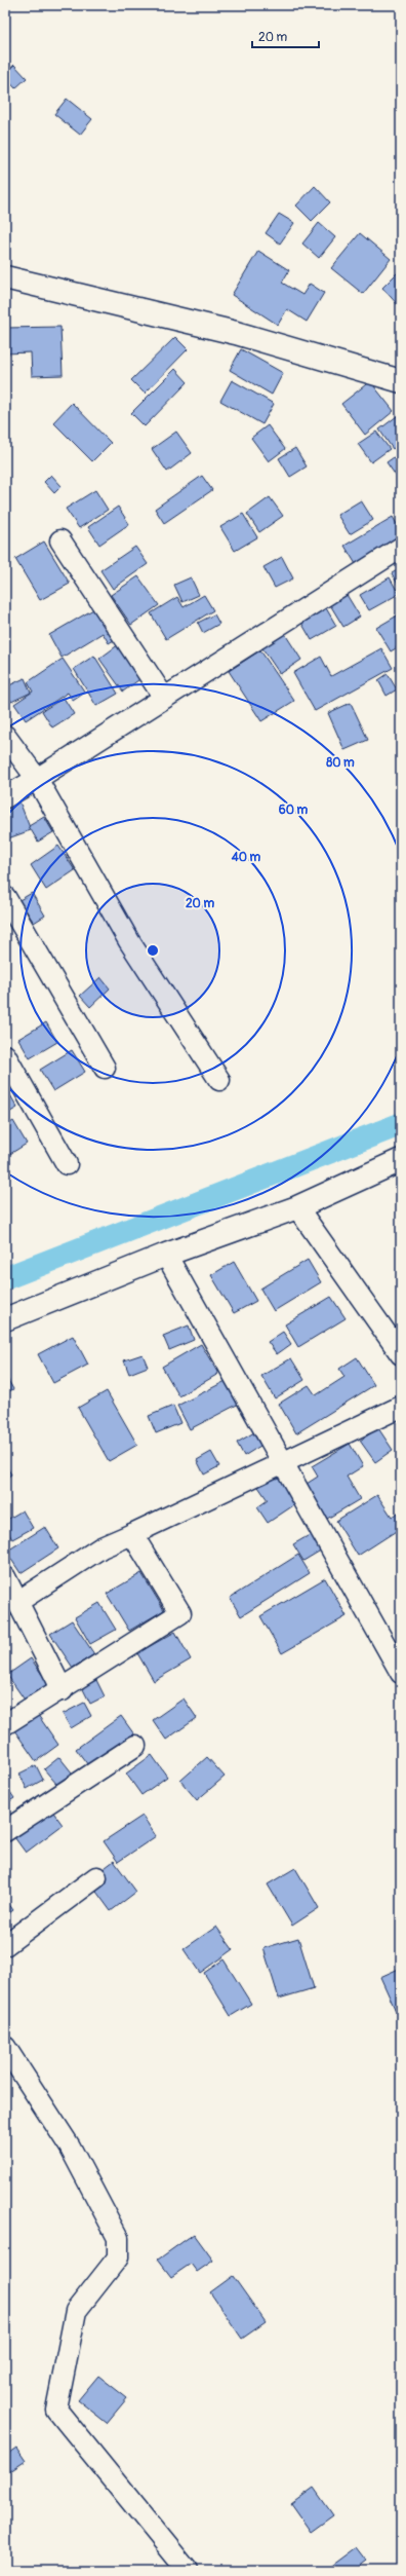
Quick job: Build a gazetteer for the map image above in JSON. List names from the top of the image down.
{
  "scale_bar": "20 m",
  "rings": [
    "80 m",
    "60 m",
    "40 m",
    "20 m"
  ]
}
